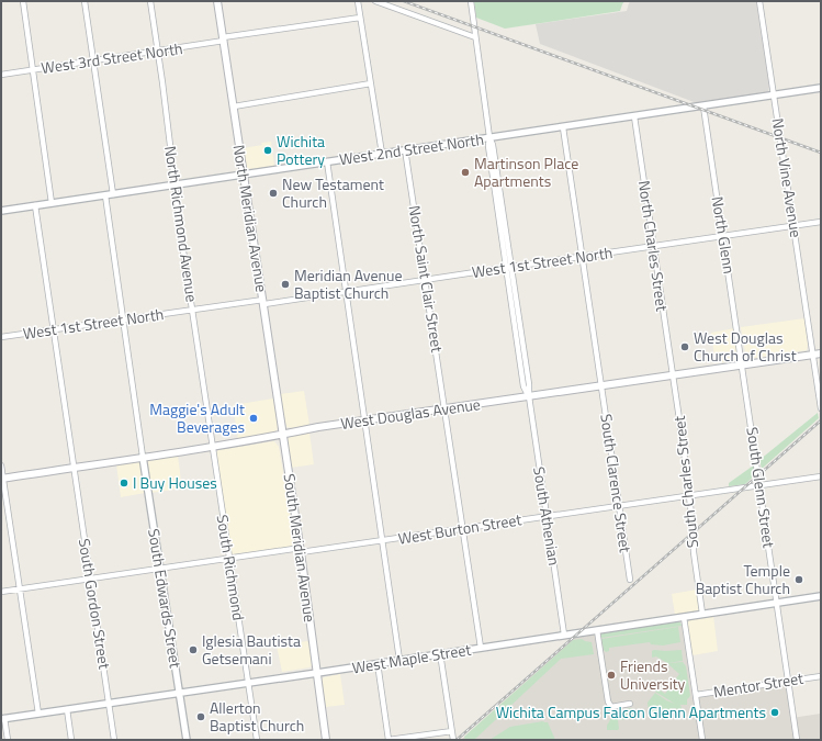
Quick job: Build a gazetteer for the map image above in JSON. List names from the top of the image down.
{
  "streets": {
    "main road": ["North Meridian Avenue", "West Douglas Avenue", "South Meridian Avenue"],
    "street": [
      "West 3rd Street North",
      "West 2nd Street North",
      "North Vine Avenue",
      "North Richmond Avenue",
      "North Glenn",
      "North Charles Street",
      "West 1st Street North",
      "North Saint Clair Street",
      "South Charles Street",
      "South Clarence Street",
      "South Glenn Street",
      "South Athenian",
      "West Burton Street",
      "South Richmond",
      "South Edwards Street",
      "South Gordon Street",
      "West Maple Street",
      "Mentor Street"
    ]
  },
  "crossings": [
    ["West 3rd Street North", "North Meridian Avenue"],
    ["West 3rd Street North", "North Richmond Avenue"],
    ["West 2nd Street North", "North Vine Avenue"],
    ["West 2nd Street North", "North Meridian Avenue"],
    ["West 2nd Street North", "North Richmond Avenue"],
    ["West 2nd Street North", "North Glenn"],
    ["West 2nd Street North", "North Charles Street"],
    ["West 2nd Street North", "North Saint Clair Street"],
    ["West 2nd Street North", "South Clarence Street"],
    ["West 2nd Street North", "South Athenian"],
    ["West 2nd Street North", "South Gordon Street"],
    ["North Vine Avenue", "West 1st Street North"],
    ["North Vine Avenue", "West Douglas Avenue"],
    ["North Meridian Avenue", "West 1st Street North"],
    ["North Meridian Avenue", "West Douglas Avenue"],
    ["North Meridian Avenue", "South Meridian Avenue"],
    ["North Richmond Avenue", "West 1st Street North"],
    ["North Richmond Avenue", "West Douglas Avenue"],
    ["North Richmond Avenue", "South Richmond"],
    ["North Glenn", "West 1st Street North"],
    ["North Glenn", "West Douglas Avenue"],
    ["North Glenn", "South Glenn Street"],
    ["North Charles Street", "West 1st Street North"],
    ["North Charles Street", "West Douglas Avenue"],
    ["North Charles Street", "South Charles Street"],
    ["West 1st Street North", "North Saint Clair Street"],
    ["West 1st Street North", "South Clarence Street"],
    ["West 1st Street North", "South Athenian"],
    ["West 1st Street North", "South Gordon Street"],
    ["North Saint Clair Street", "West Douglas Avenue"],
    ["North Saint Clair Street", "West Burton Street"],
    ["North Saint Clair Street", "West Maple Street"],
    ["West Douglas Avenue", "South Charles Street"],
    ["West Douglas Avenue", "South Clarence Street"],
    ["West Douglas Avenue", "South Glenn Street"],
    ["West Douglas Avenue", "South Athenian"],
    ["West Douglas Avenue", "South Meridian Avenue"],
    ["West Douglas Avenue", "South Richmond"],
    ["West Douglas Avenue", "South Edwards Street"],
    ["West Douglas Avenue", "South Gordon Street"],
    ["South Charles Street", "West Burton Street"],
    ["South Charles Street", "West Maple Street"],
    ["South Clarence Street", "West Burton Street"],
    ["South Glenn Street", "West Burton Street"],
    ["South Glenn Street", "West Maple Street"],
    ["South Glenn Street", "Mentor Street"],
    ["South Athenian", "West Burton Street"],
    ["South Athenian", "West Maple Street"],
    ["West Burton Street", "South Meridian Avenue"],
    ["West Burton Street", "South Richmond"],
    ["West Burton Street", "South Edwards Street"],
    ["West Burton Street", "South Gordon Street"],
    ["South Meridian Avenue", "West Maple Street"],
    ["South Richmond", "West Maple Street"],
    ["South Edwards Street", "West Maple Street"],
    ["South Gordon Street", "West Maple Street"]
  ],
  "places": [
    "Wichita Pottery",
    "Martinson Place Apartments",
    "New Testament Church",
    "Meridian Avenue Baptist Church",
    "West Douglas Church of Christ",
    "Maggie's Adult Beverages",
    "I Buy Houses",
    "Temple Baptist Church",
    "Iglesia Bautista Getsemani",
    "Friends University",
    "Wichita Campus Falcon Glenn Apartments",
    "Allerton Baptist Church"
  ]
}
